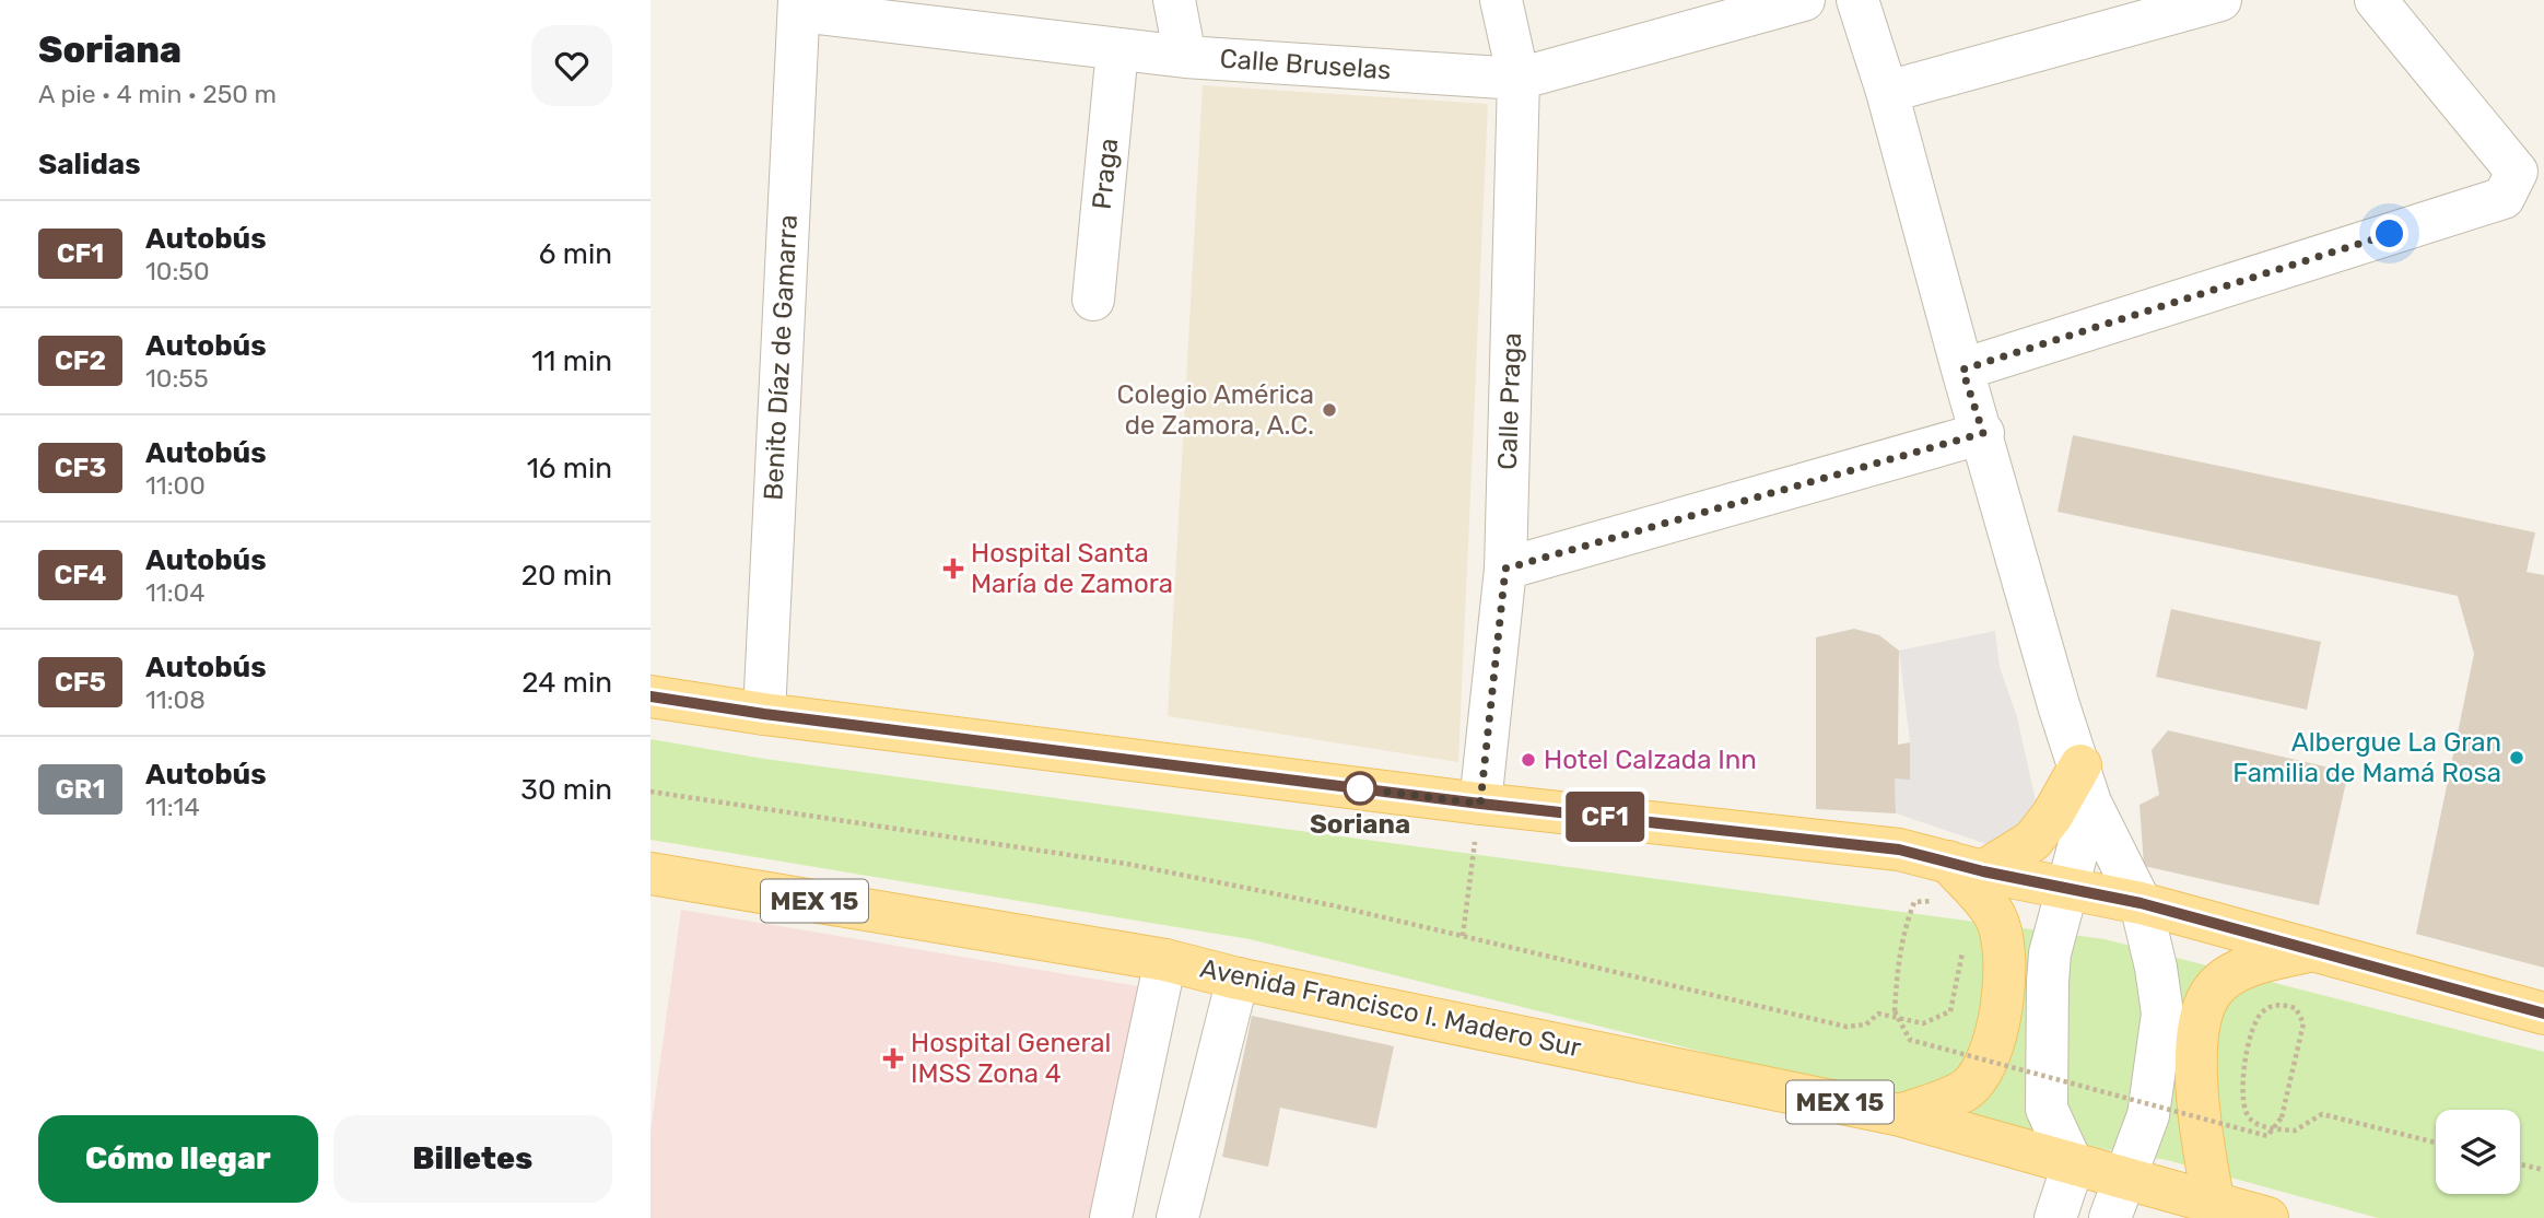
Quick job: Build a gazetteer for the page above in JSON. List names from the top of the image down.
{
  "streets": {
    "main road": ["MEX 15", "Avenida Francisco I. Madero Sur"],
    "street": [
      "Calle Bruselas",
      "Praga",
      "Benito Díaz de Gamarra",
      "Calle Praga"
    ]
  },
  "crossings": [
    ["Calle Bruselas", "Praga"],
    ["Calle Bruselas", "Benito Díaz de Gamarra"],
    ["Calle Bruselas", "Calle Praga"],
    ["MEX 15", "Avenida Francisco I. Madero Sur"]
  ],
  "places": {
    "other": [
      "Colegio América de Zamora, A.C.",
      "Albergue La Gran Familia de Mamá Rosa",
      "Hotel Calzada Inn",
      "Soriana"
    ],
    "health": ["Hospital Santa María de Zamora", "Hospital General IMSS Zona 4"]
  },
  "lines": ["bus line CF1"],
  "page": {
    "heading": [
      ["Soriana", "A pie · 4 min · 250 m"],
      "Salidas"
    ],
    "on_map": "CF1",
    "list": [
      {
        "mark": "CF1",
        "name": "Autobús",
        "note": "10:50",
        "value": "6 min"
      },
      {
        "mark": "CF2",
        "name": "Autobús",
        "note": "10:55",
        "value": "11 min"
      },
      {
        "mark": "CF3",
        "name": "Autobús",
        "note": "11:00",
        "value": "16 min"
      },
      {
        "mark": "CF4",
        "name": "Autobús",
        "note": "11:04",
        "value": "20 min"
      },
      {
        "mark": "CF5",
        "name": "Autobús",
        "note": "11:08",
        "value": "24 min"
      },
      {
        "mark": "GR1",
        "name": "Autobús",
        "note": "11:14",
        "value": "30 min"
      }
    ],
    "buttons": ["Cómo llegar", "Billetes"]
  }
}
